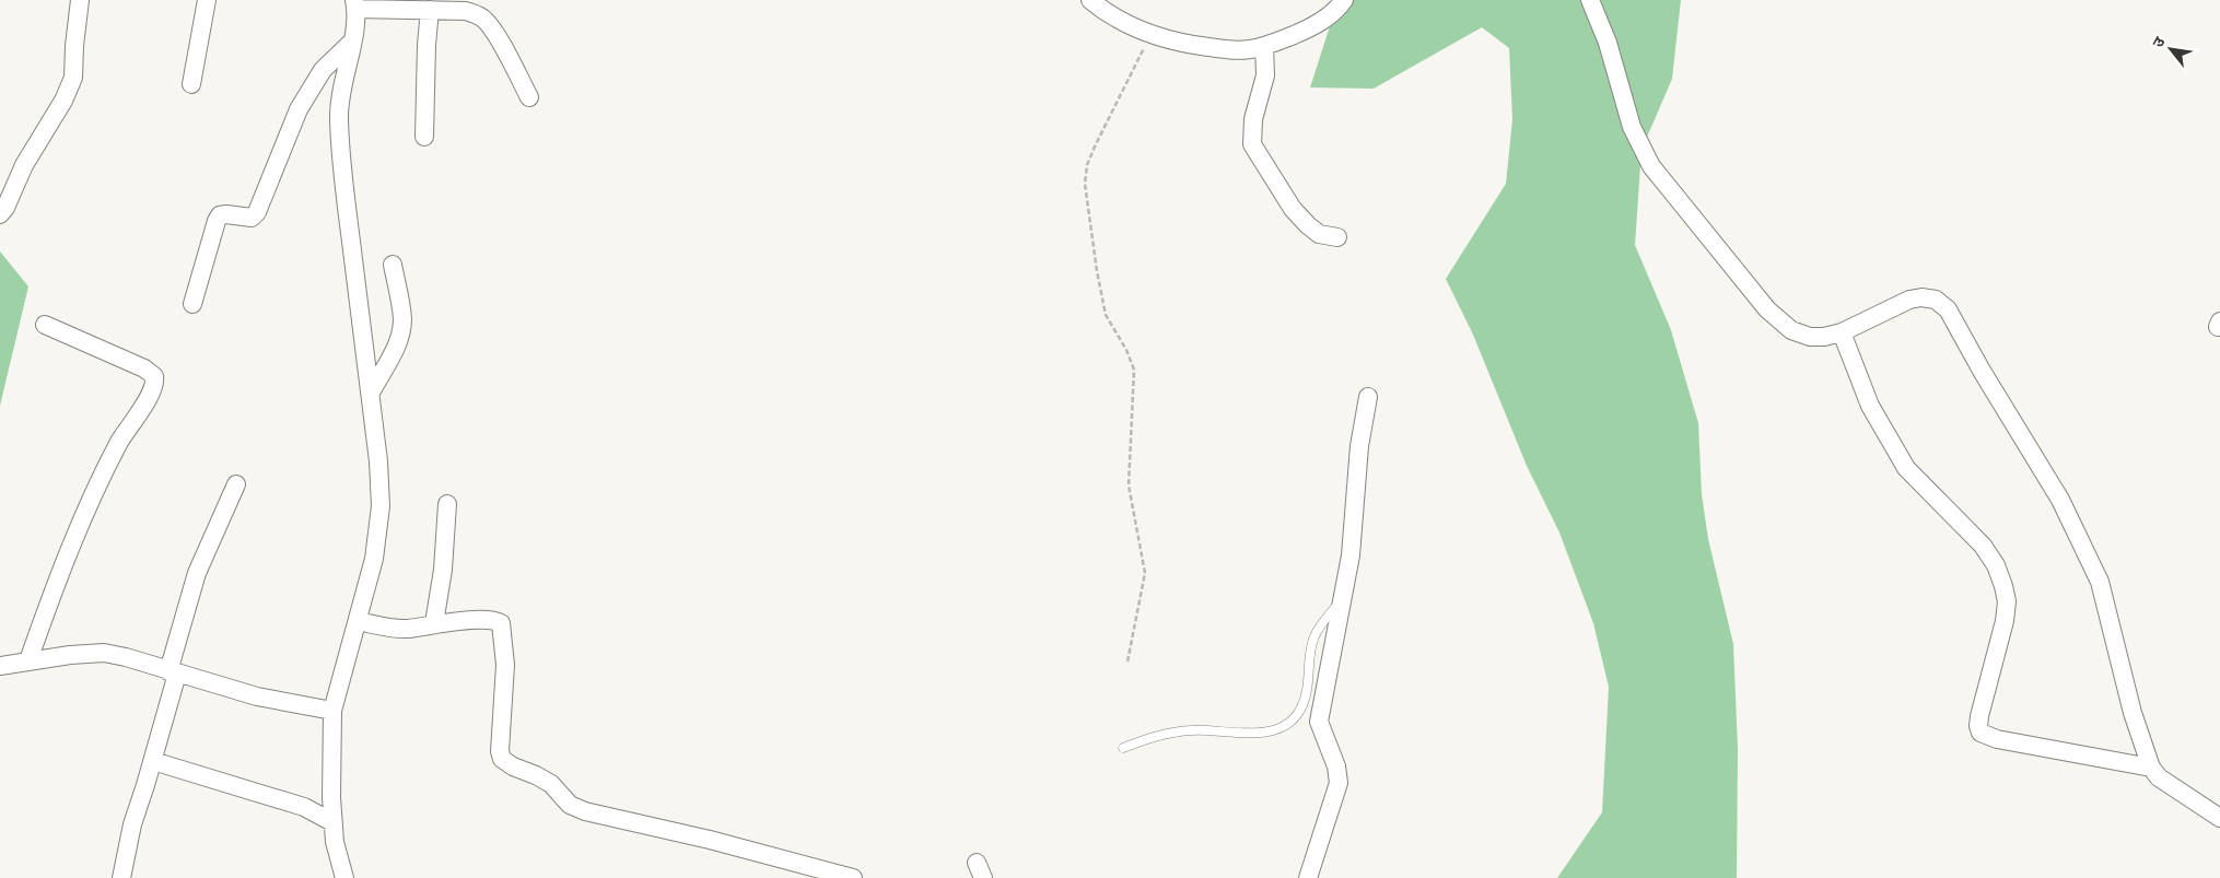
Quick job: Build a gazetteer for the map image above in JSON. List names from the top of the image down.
{
  "north": "top left"
}
